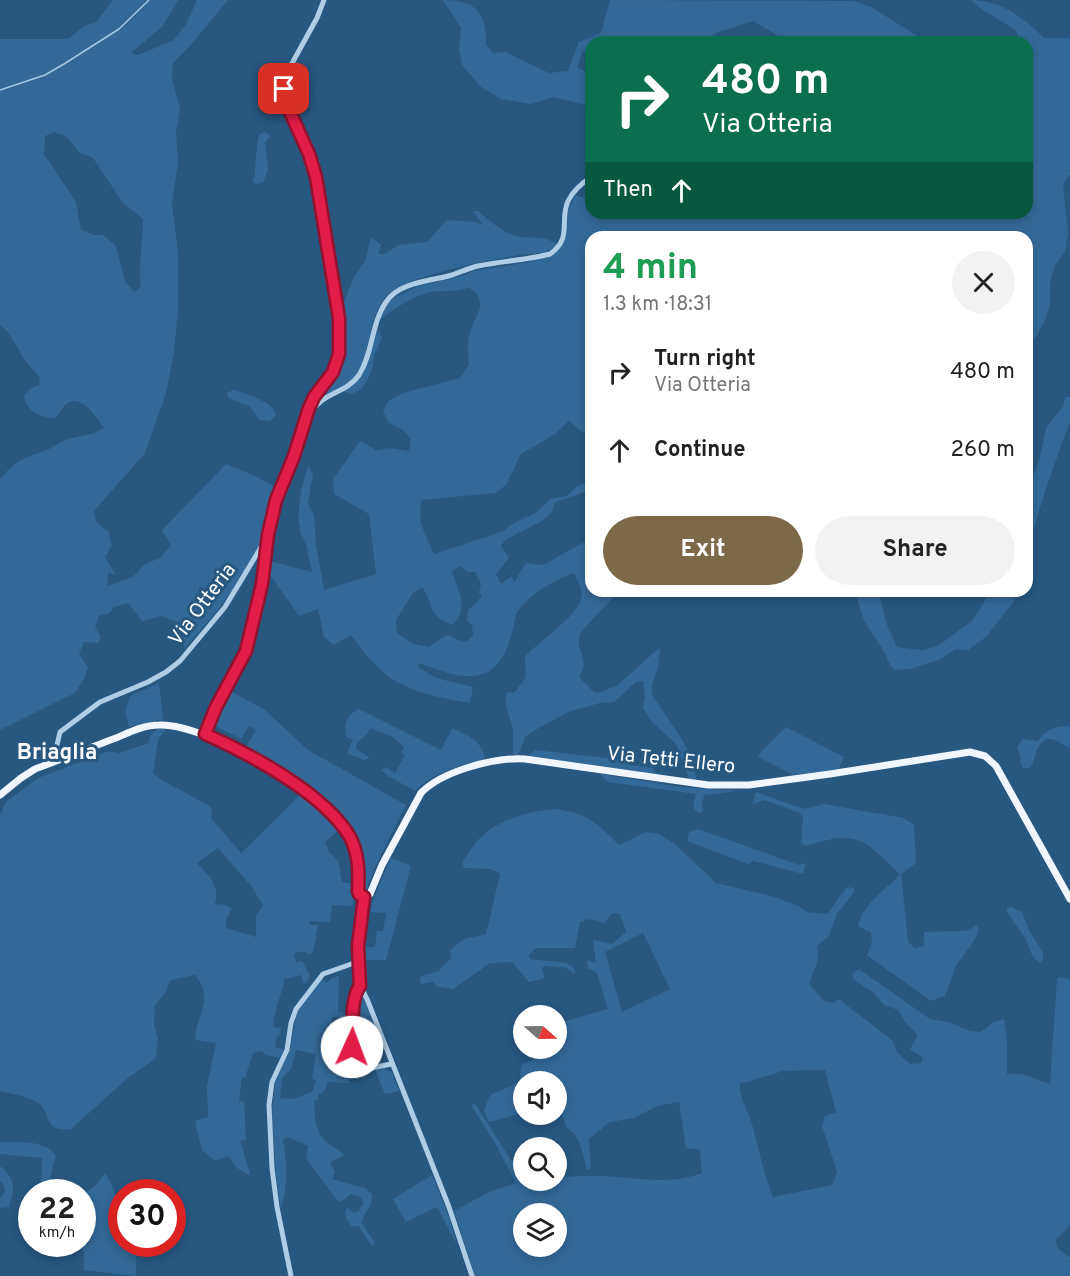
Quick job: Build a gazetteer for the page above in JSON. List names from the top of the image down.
{
  "streets": {
    "main road": ["Via Tetti Ellero"],
    "street": ["Via Otteria"]
  },
  "districts": ["Briaglia"],
  "north": "right",
  "page": {
    "turn": ["480 m", "Via Otteria"],
    "then": "Then",
    "heading": ["4 min", "1.3 km · 18:31"],
    "list": [
      {
        "name": "Turn right",
        "note": "Via Otteria",
        "value": "480 m"
      },
      {
        "name": "Continue",
        "value": "260 m"
      }
    ],
    "buttons": ["Exit", "Share"],
    "speed": "22 km/h",
    "limit": "30"
  }
}
